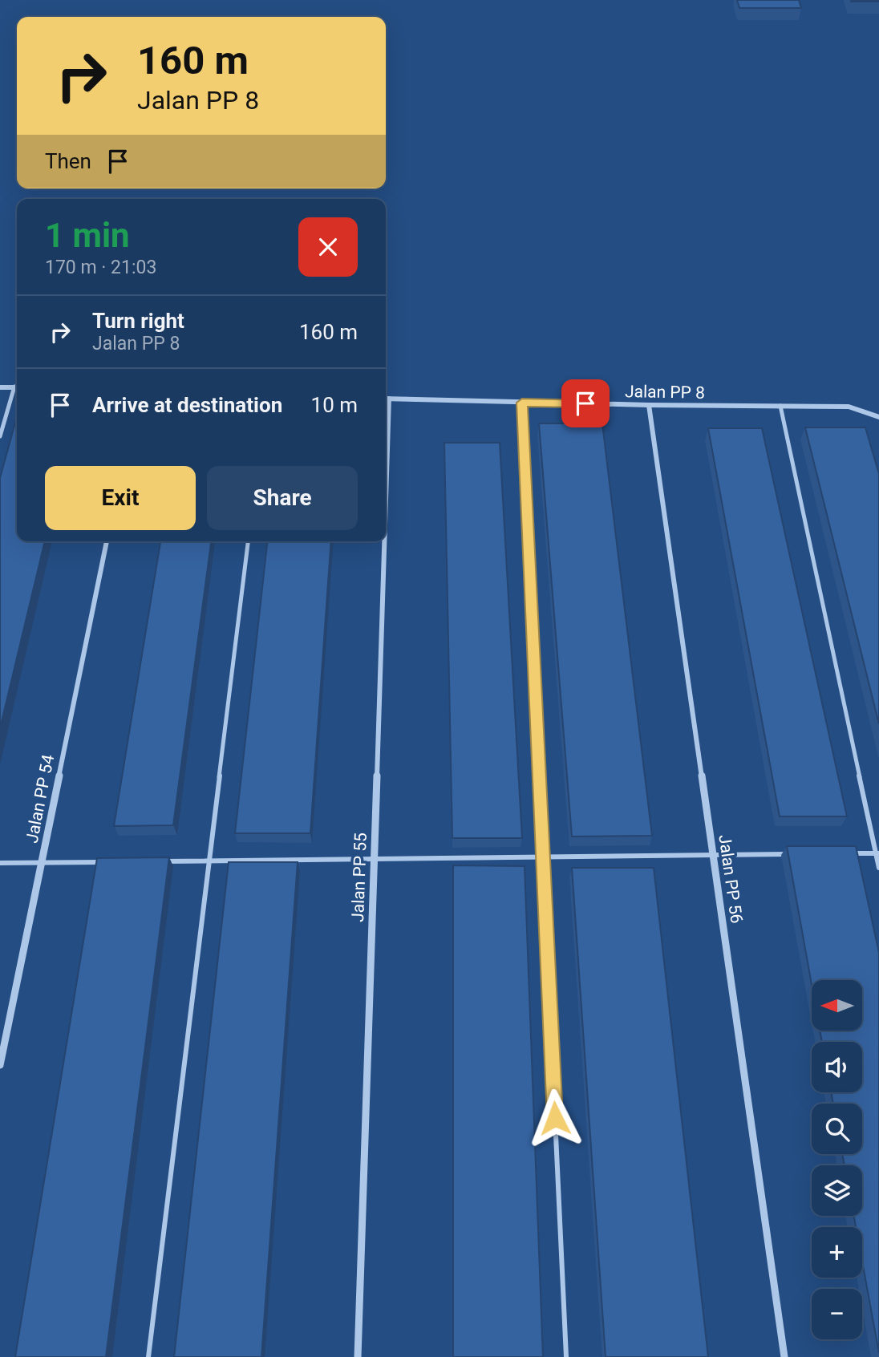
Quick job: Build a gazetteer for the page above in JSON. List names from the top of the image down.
{
  "streets": {
    "street": [
      "Jalan PP 8",
      "Jalan PP 54",
      "Jalan PP 55",
      "Jalan PP 56"
    ]
  },
  "crossings": [
    ["Jalan PP 8", "Jalan PP 56"]
  ],
  "north": "left",
  "page": {
    "turn": ["160 m", "Jalan PP 8"],
    "then": "Then",
    "heading": ["1 min", "170 m · 21:03"],
    "list": [
      {
        "name": "Turn right",
        "note": "Jalan PP 8",
        "value": "160 m"
      },
      {
        "name": "Arrive at destination",
        "value": "10 m"
      }
    ],
    "buttons": ["Exit", "Share"],
    "map_buttons": ["+", "−"]
  }
}
